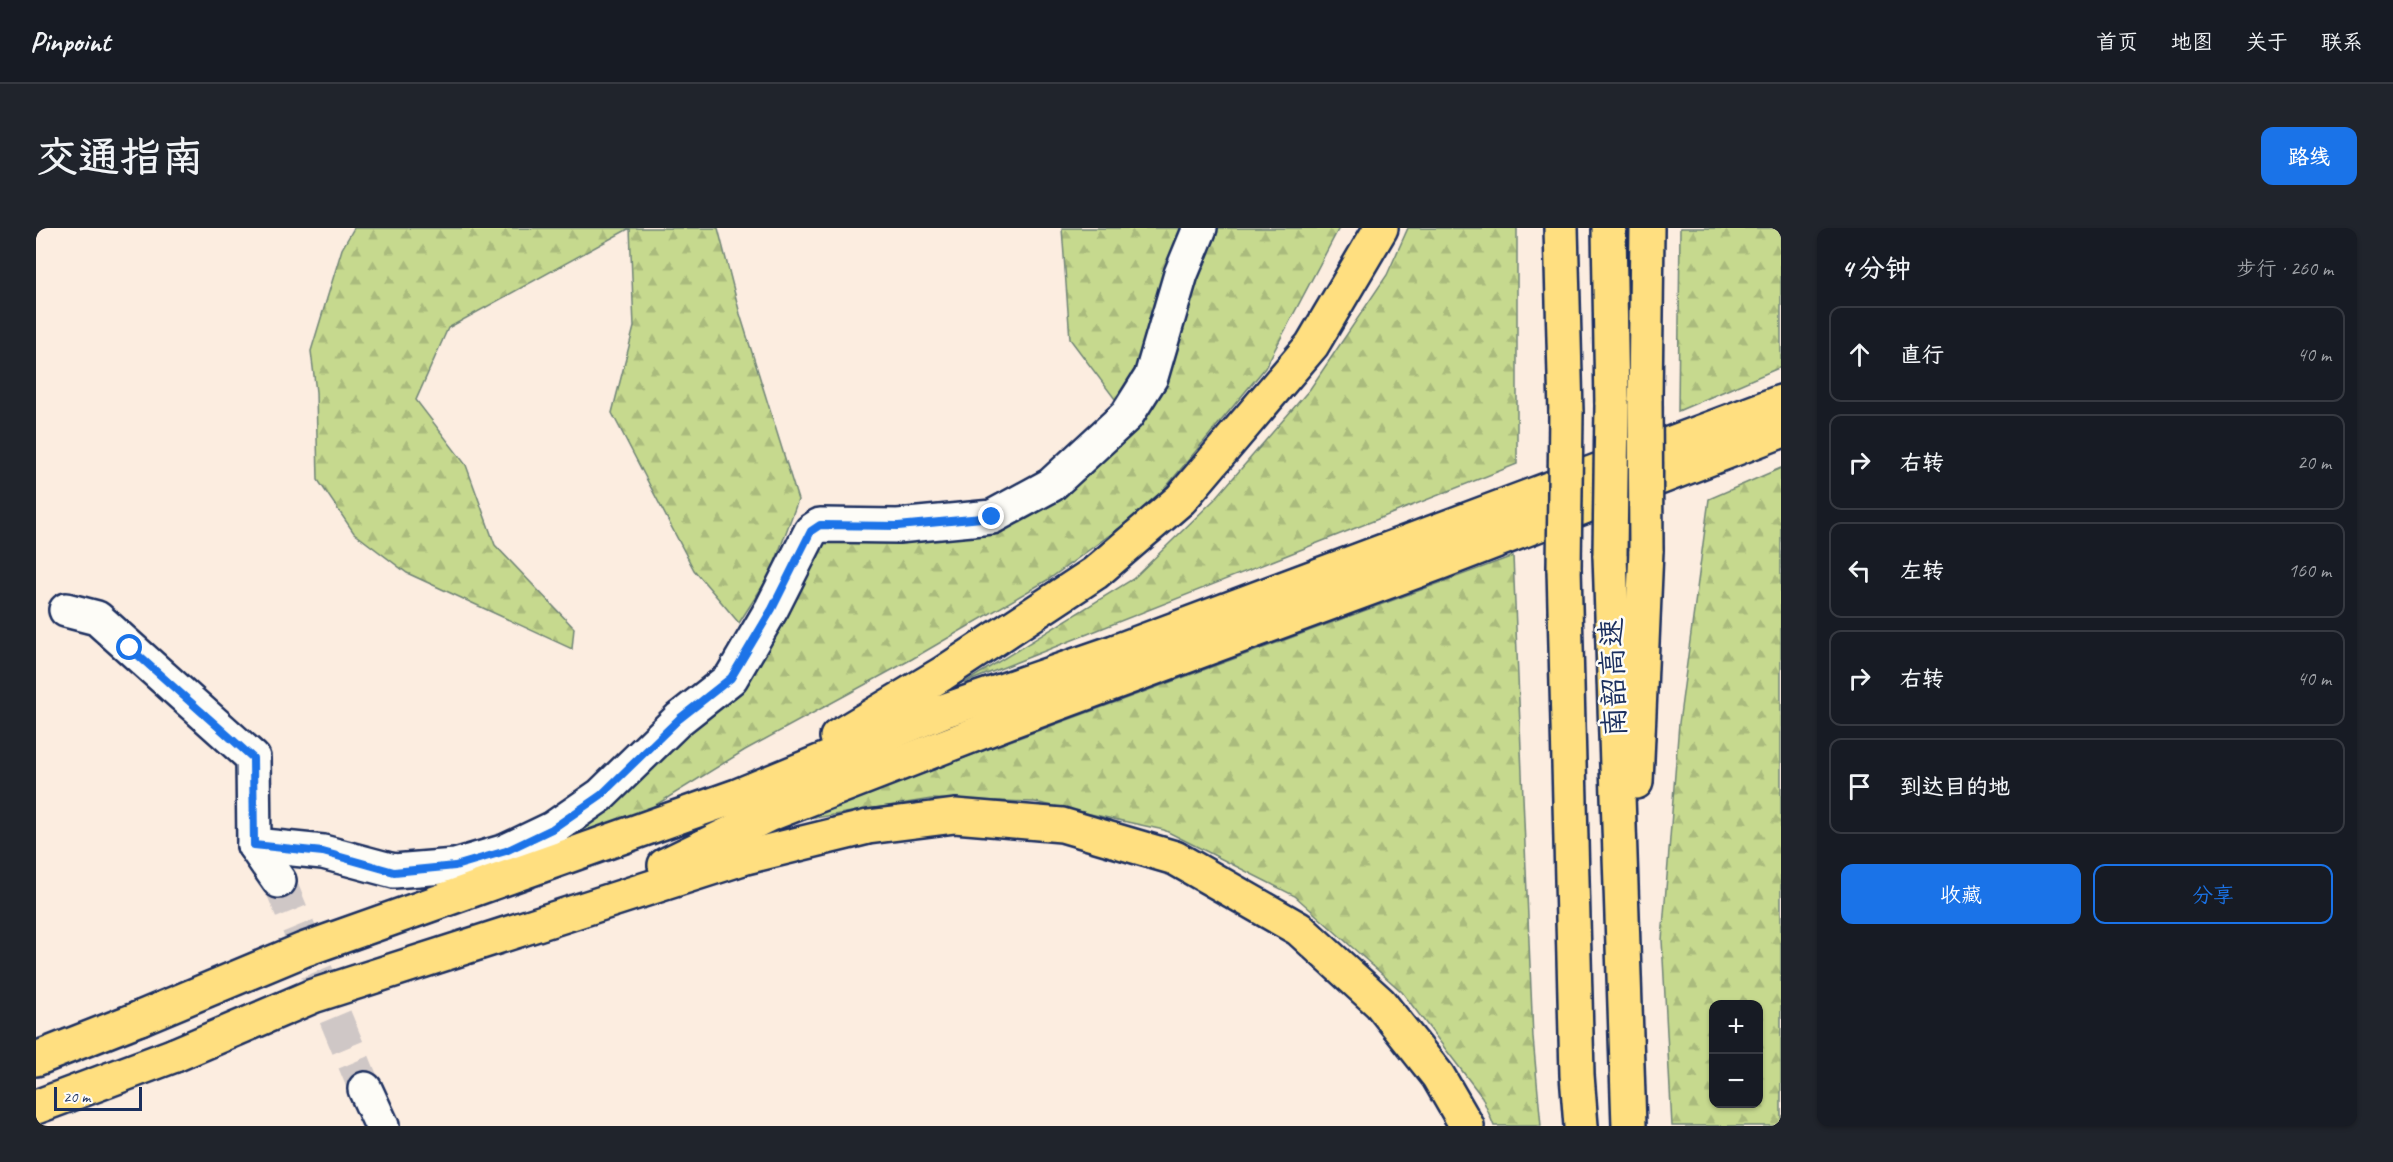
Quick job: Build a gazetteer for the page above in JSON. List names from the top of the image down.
{
  "streets": {
    "main road": ["南韶高速"]
  },
  "scale_bar": "20 m",
  "page": {
    "header": "Pinpoint",
    "nav": [
      "首页",
      "地图",
      "关于",
      "联系"
    ],
    "buttons": [
      "路线",
      ["收藏", "分享"]
    ],
    "title": "交通指南",
    "heading": ["4 分钟", "步行 · 260 m"],
    "list": [
      ["直行", "40 m"],
      ["右转", "20 m"],
      ["左转", "160 m"],
      ["右转", "40 m"],
      "到达目的地"
    ],
    "map_buttons": ["+", "−"],
    "scale": "20 m"
  }
}
